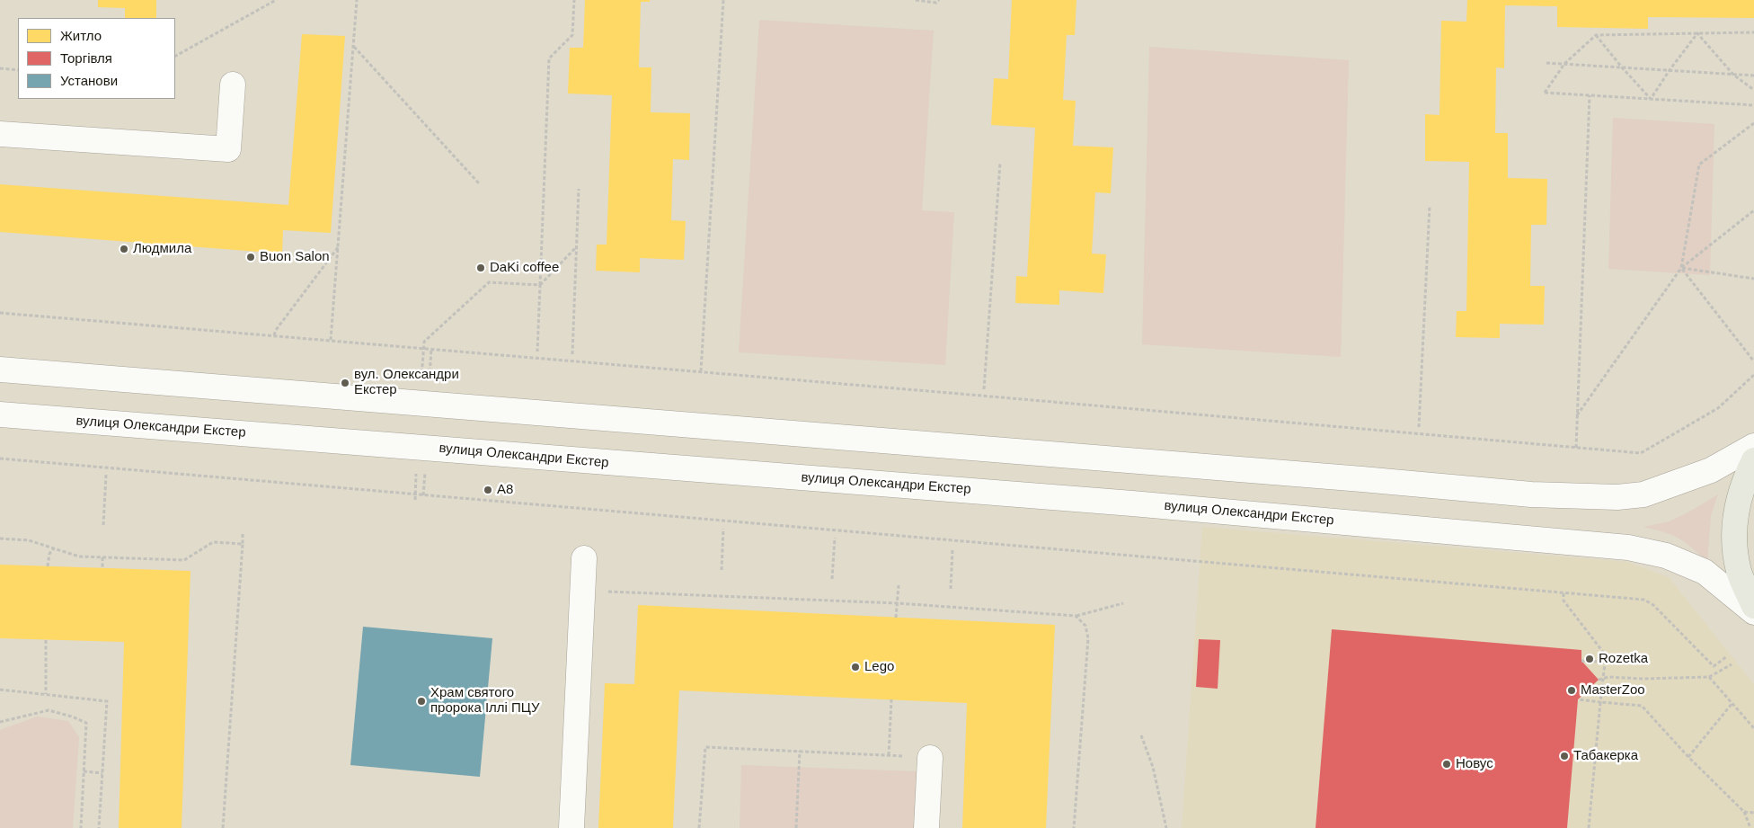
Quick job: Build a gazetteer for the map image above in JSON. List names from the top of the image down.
{
  "streets": {
    "street": ["вулиця Олександри Екстер"]
  },
  "places": [
    "Людмила",
    "Buon Salon",
    "DaKi coffee",
    "вул. Олександри Екстер",
    "A8",
    "Rozetka",
    "Lego",
    "MasterZoo",
    "Храм святого пророка Іллі ПЦУ",
    "Табакерка",
    "Новус"
  ],
  "legend": ["Житло", "Торгівля", "Установи"]
}
